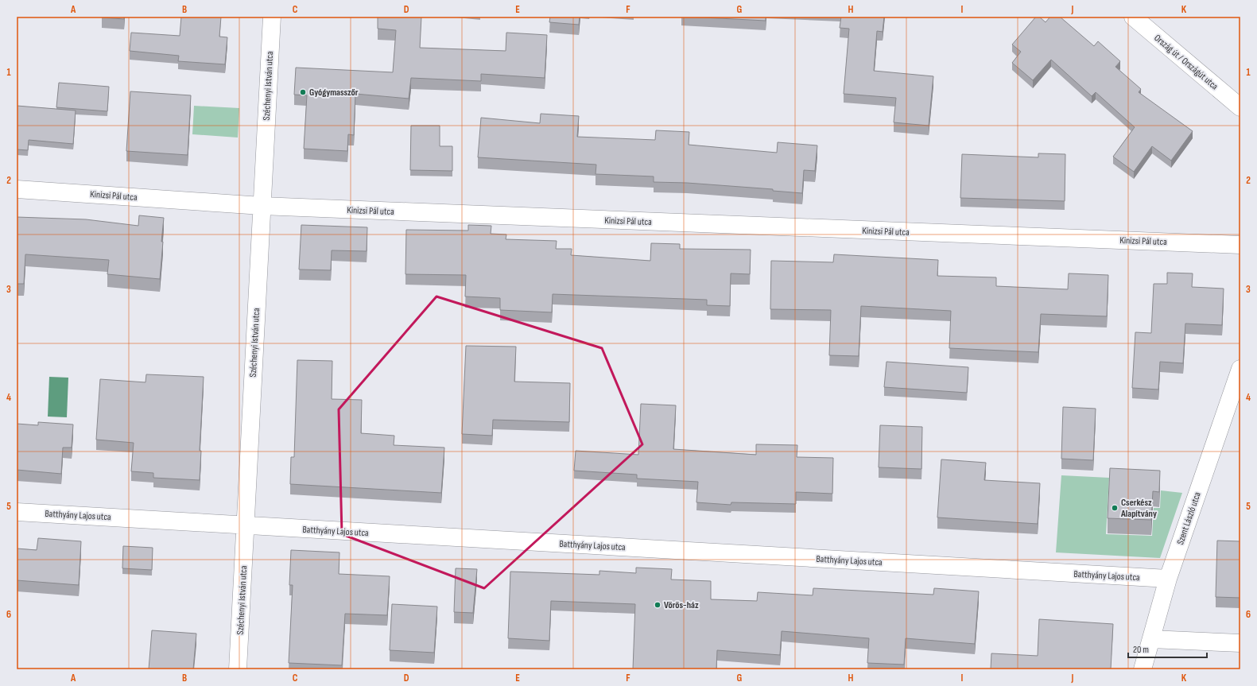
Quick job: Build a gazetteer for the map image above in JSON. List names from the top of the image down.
{
  "streets": {
    "street": [
      "Ország út / Országút utca",
      "Széchenyi István utca",
      "Kinizsi Pál utca",
      "Batthyány Lajos utca",
      "Szent László utca"
    ]
  },
  "crossings": [
    ["Széchenyi István utca", "Kinizsi Pál utca"],
    ["Széchenyi István utca", "Batthyány Lajos utca"],
    ["Batthyány Lajos utca", "Szent László utca"]
  ],
  "places": ["Gyógymasszőr", "Cserkész Alapítvány", "Vörös-ház"],
  "scale_bar": "20 m",
  "grid": {
    "columns": [
      "A",
      "B",
      "C",
      "D",
      "E",
      "F",
      "G",
      "H",
      "I",
      "J",
      "K"
    ],
    "rows": [
      "1",
      "2",
      "3",
      "4",
      "5",
      "6"
    ]
  }
}
